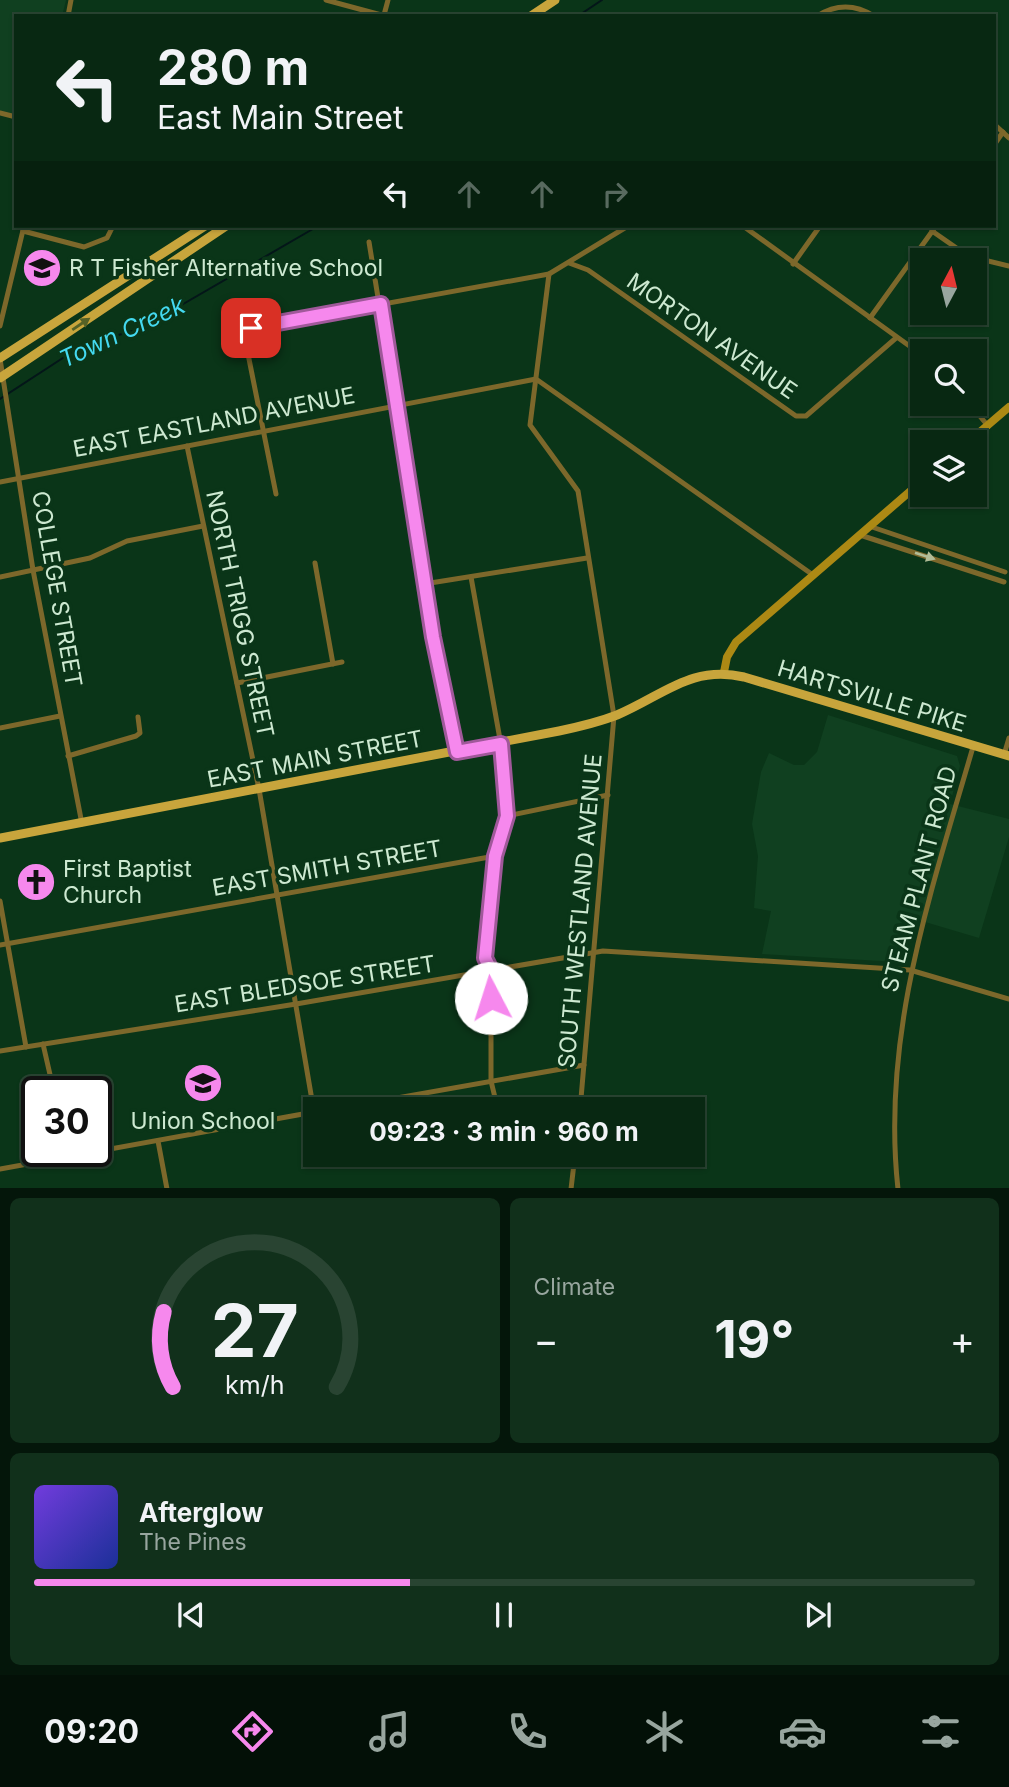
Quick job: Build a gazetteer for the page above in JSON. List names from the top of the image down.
{
  "streets": {
    "main road": ["HARTSVILLE PIKE", "EAST MAIN STREET"],
    "street": [
      "MORTON AVENUE",
      "EAST EASTLAND AVENUE",
      "COLLEGE STREET",
      "NORTH TRIGG STREET",
      "EAST SMITH STREET",
      "STEAM PLANT ROAD",
      "SOUTH WESTLAND AVENUE",
      "EAST BLEDSOE STREET"
    ]
  },
  "crossings": [
    ["EAST EASTLAND AVENUE", "COLLEGE STREET"],
    ["EAST EASTLAND AVENUE", "NORTH TRIGG STREET"],
    ["EAST EASTLAND AVENUE", "SOUTH WESTLAND AVENUE"],
    ["COLLEGE STREET", "EAST MAIN STREET"],
    ["NORTH TRIGG STREET", "EAST MAIN STREET"],
    ["NORTH TRIGG STREET", "EAST SMITH STREET"],
    ["NORTH TRIGG STREET", "EAST BLEDSOE STREET"],
    ["HARTSVILLE PIKE", "EAST MAIN STREET"],
    ["HARTSVILLE PIKE", "STEAM PLANT ROAD"],
    ["EAST MAIN STREET", "SOUTH WESTLAND AVENUE"],
    ["STEAM PLANT ROAD", "EAST BLEDSOE STREET"],
    ["SOUTH WESTLAND AVENUE", "EAST BLEDSOE STREET"]
  ],
  "water": ["Town Creek"],
  "places": {
    "school or university": ["R T Fisher Alternative School", "Union School"],
    "church": ["First Baptist Church"]
  },
  "north": "top",
  "page": {
    "turn": ["280 m", "East Main Street"],
    "limit": "30",
    "trip": "09:23 · 3 min · 960 m",
    "tile": "Climate",
    "heat": ["−", "19°", "+"],
    "song": ["Afterglow", "The Pines"],
    "tabs": "09:20",
    "gauge": ["27", "km/h"]
  }
}
